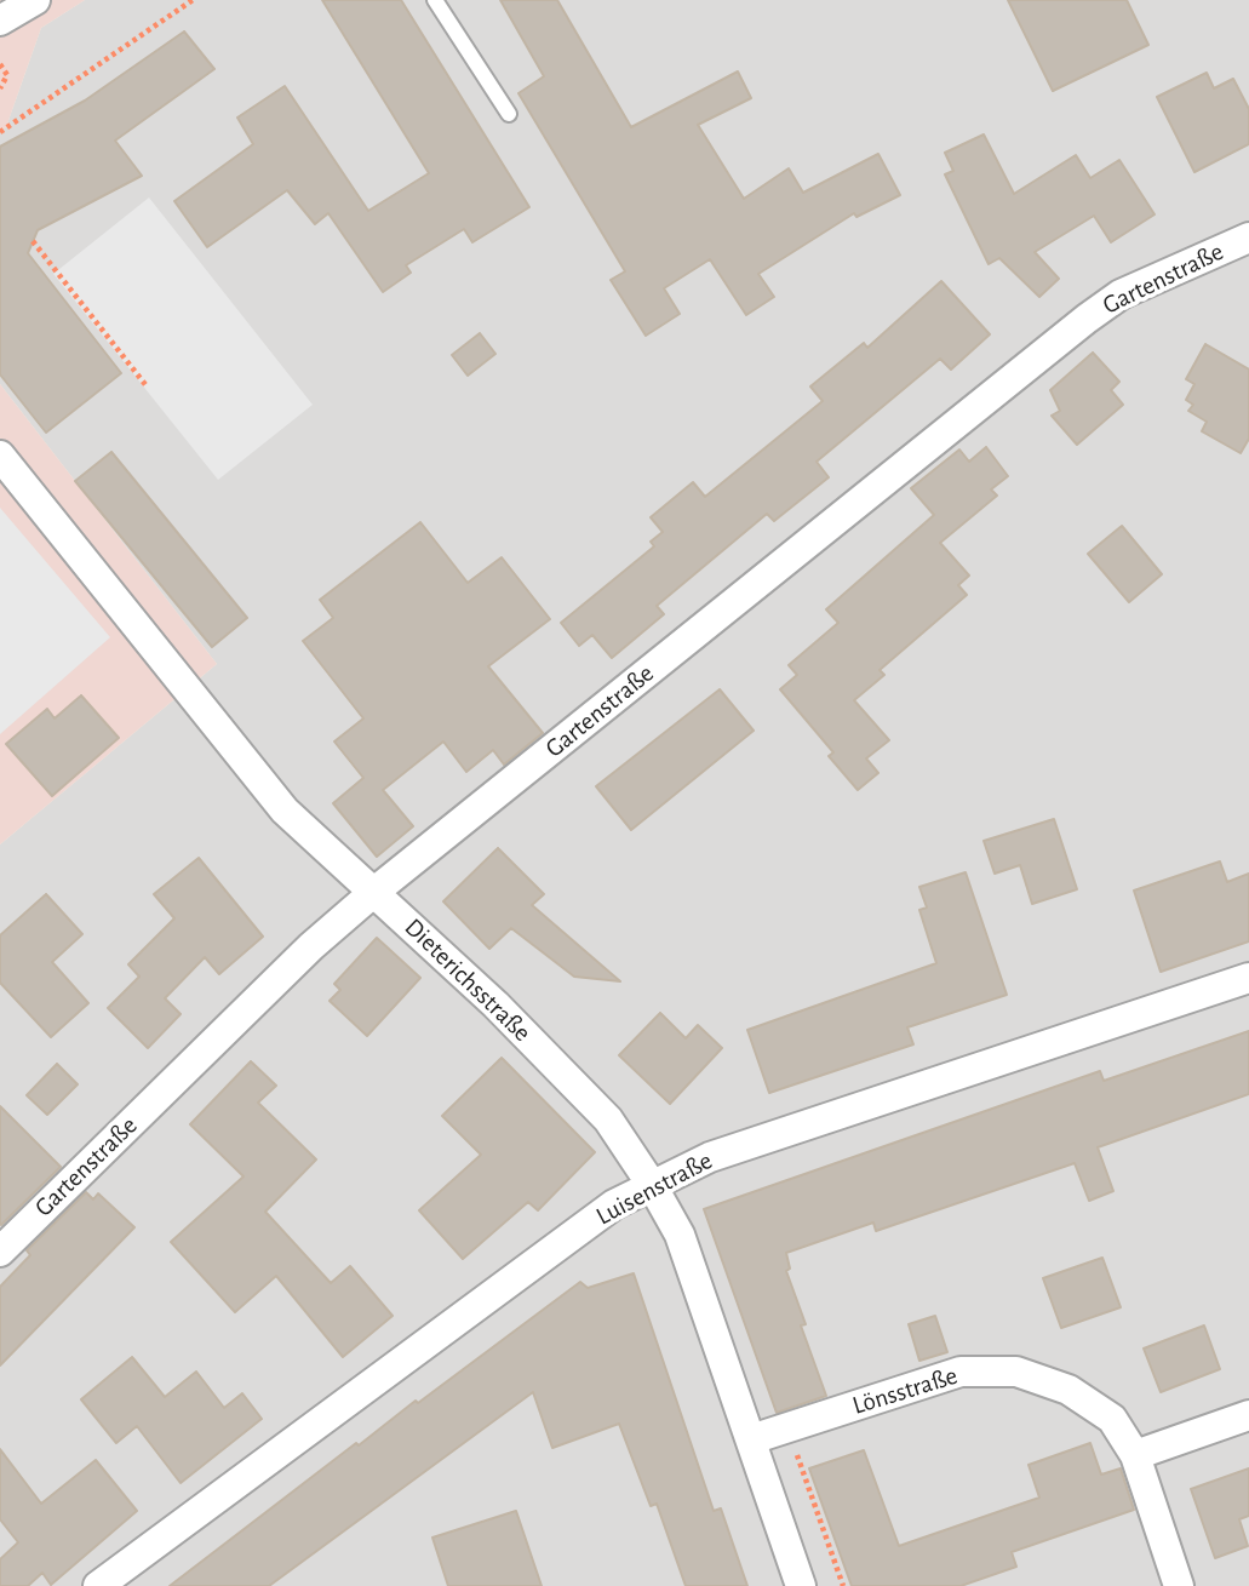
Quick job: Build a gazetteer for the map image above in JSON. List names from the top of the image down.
{
  "streets": {
    "street": [
      "Gartenstraße",
      "Dieterichsstraße",
      "Luisenstraße",
      "Lönsstraße"
    ]
  },
  "crossings": [
    ["Gartenstraße", "Dieterichsstraße"],
    ["Dieterichsstraße", "Luisenstraße"],
    ["Dieterichsstraße", "Lönsstraße"]
  ]
}
